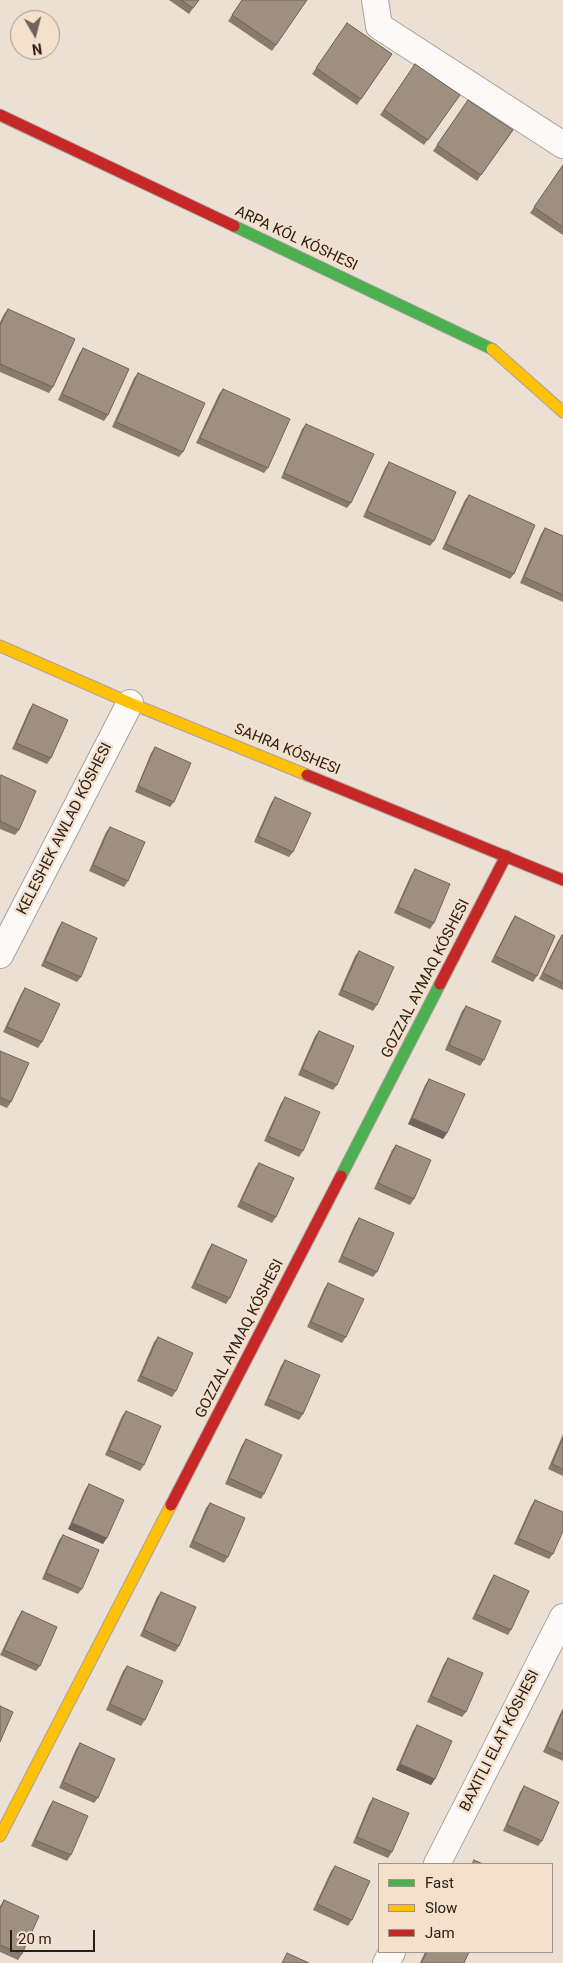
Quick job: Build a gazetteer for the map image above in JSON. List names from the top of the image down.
{
  "streets": {
    "street": [
      "ARPA KÓL KÓSHESI",
      "SAHRA KÓSHESI",
      "KELESHEK AWLAD KÓSHESI",
      "GOZZAL AYMAQ KÓSHESI"
    ]
  },
  "crossings": [
    ["SAHRA KÓSHESI", "KELESHEK AWLAD KÓSHESI"],
    ["SAHRA KÓSHESI", "GOZZAL AYMAQ KÓSHESI"]
  ],
  "legend": ["Fast", "Slow", "Jam"],
  "scale_bar": "20 m",
  "north": "bottom"
}
